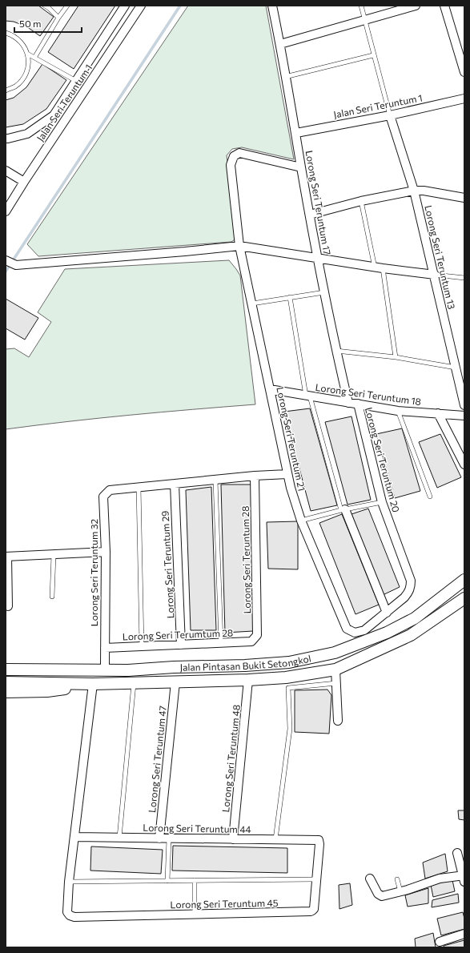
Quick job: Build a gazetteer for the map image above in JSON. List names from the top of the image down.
{
  "streets": {
    "main road": ["Jalan Pintasan Bukit Setongkol"],
    "street": [
      "Jalan Seri Teruntum 1",
      "Lorong Seri Teruntum 17",
      "Lorong Seri Teruntum 13",
      "Lorong Seri Teruntum 18",
      "Lorong Seri Teruntum 21",
      "Lorong Seri Teruntum 20",
      "Lorong Seri Teruntum 28",
      "Lorong Seri Teruntum 29",
      "Lorong Seri Teruntum 32",
      "Lorong Seri Terumtum 28",
      "Lorong Seri Teruntum 48",
      "Lorong Seri Teruntum 47",
      "Lorong Seri Teruntum 44",
      "Lorong Seri Teruntum 45"
    ]
  },
  "crossings": [
    ["Jalan Seri Teruntum 1", "Lorong Seri Teruntum 17"],
    ["Jalan Seri Teruntum 1", "Lorong Seri Teruntum 13"],
    ["Lorong Seri Teruntum 17", "Lorong Seri Teruntum 18"],
    ["Lorong Seri Teruntum 17", "Lorong Seri Teruntum 21"],
    ["Lorong Seri Teruntum 18", "Lorong Seri Teruntum 21"],
    ["Lorong Seri Teruntum 18", "Lorong Seri Teruntum 20"],
    ["Lorong Seri Teruntum 21", "Lorong Seri Teruntum 20"],
    ["Lorong Seri Teruntum 28", "Lorong Seri Terumtum 28"],
    ["Lorong Seri Teruntum 29", "Lorong Seri Terumtum 28"],
    ["Lorong Seri Teruntum 32", "Lorong Seri Terumtum 28"],
    ["Jalan Pintasan Bukit Setongkol", "Lorong Seri Teruntum 48"],
    ["Jalan Pintasan Bukit Setongkol", "Lorong Seri Teruntum 47"],
    ["Lorong Seri Teruntum 48", "Lorong Seri Teruntum 44"],
    ["Lorong Seri Teruntum 47", "Lorong Seri Teruntum 44"],
    ["Lorong Seri Teruntum 44", "Lorong Seri Teruntum 45"]
  ],
  "scale_bar": "50 m"
}
